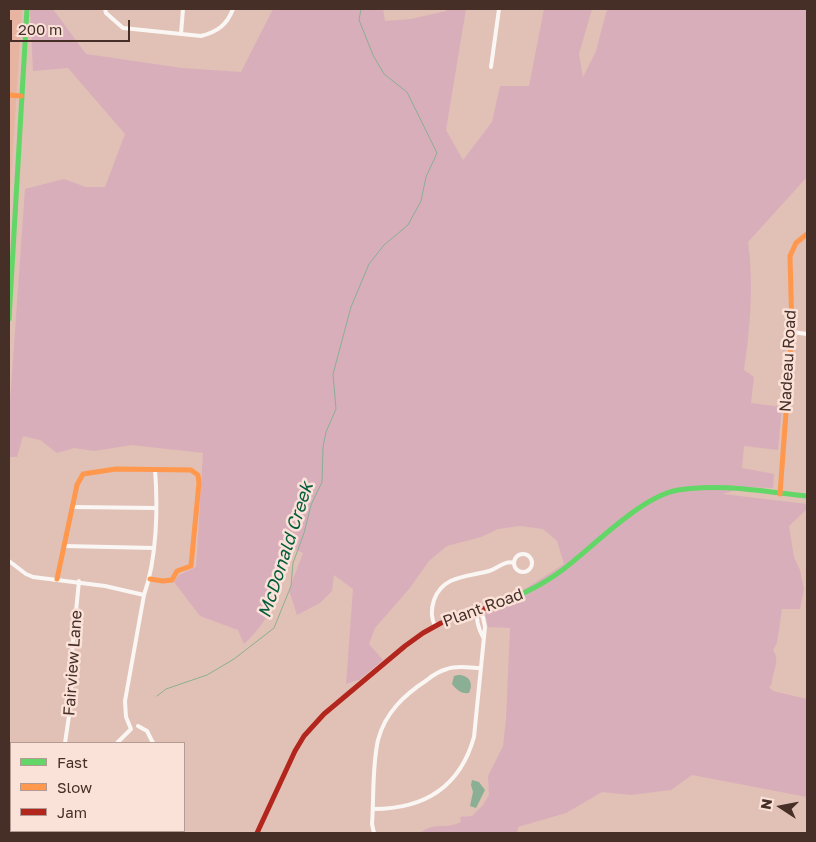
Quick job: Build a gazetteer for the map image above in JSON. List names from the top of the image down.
{
  "streets": {
    "street": ["Nadeau Road", "Plant Road", "Fairview Lane"]
  },
  "crossings": [
    ["Nadeau Road", "Plant Road"]
  ],
  "water": ["McDonald Creek"],
  "legend": ["Fast", "Slow", "Jam"],
  "scale_bar": "200 m",
  "north": "left"
}
